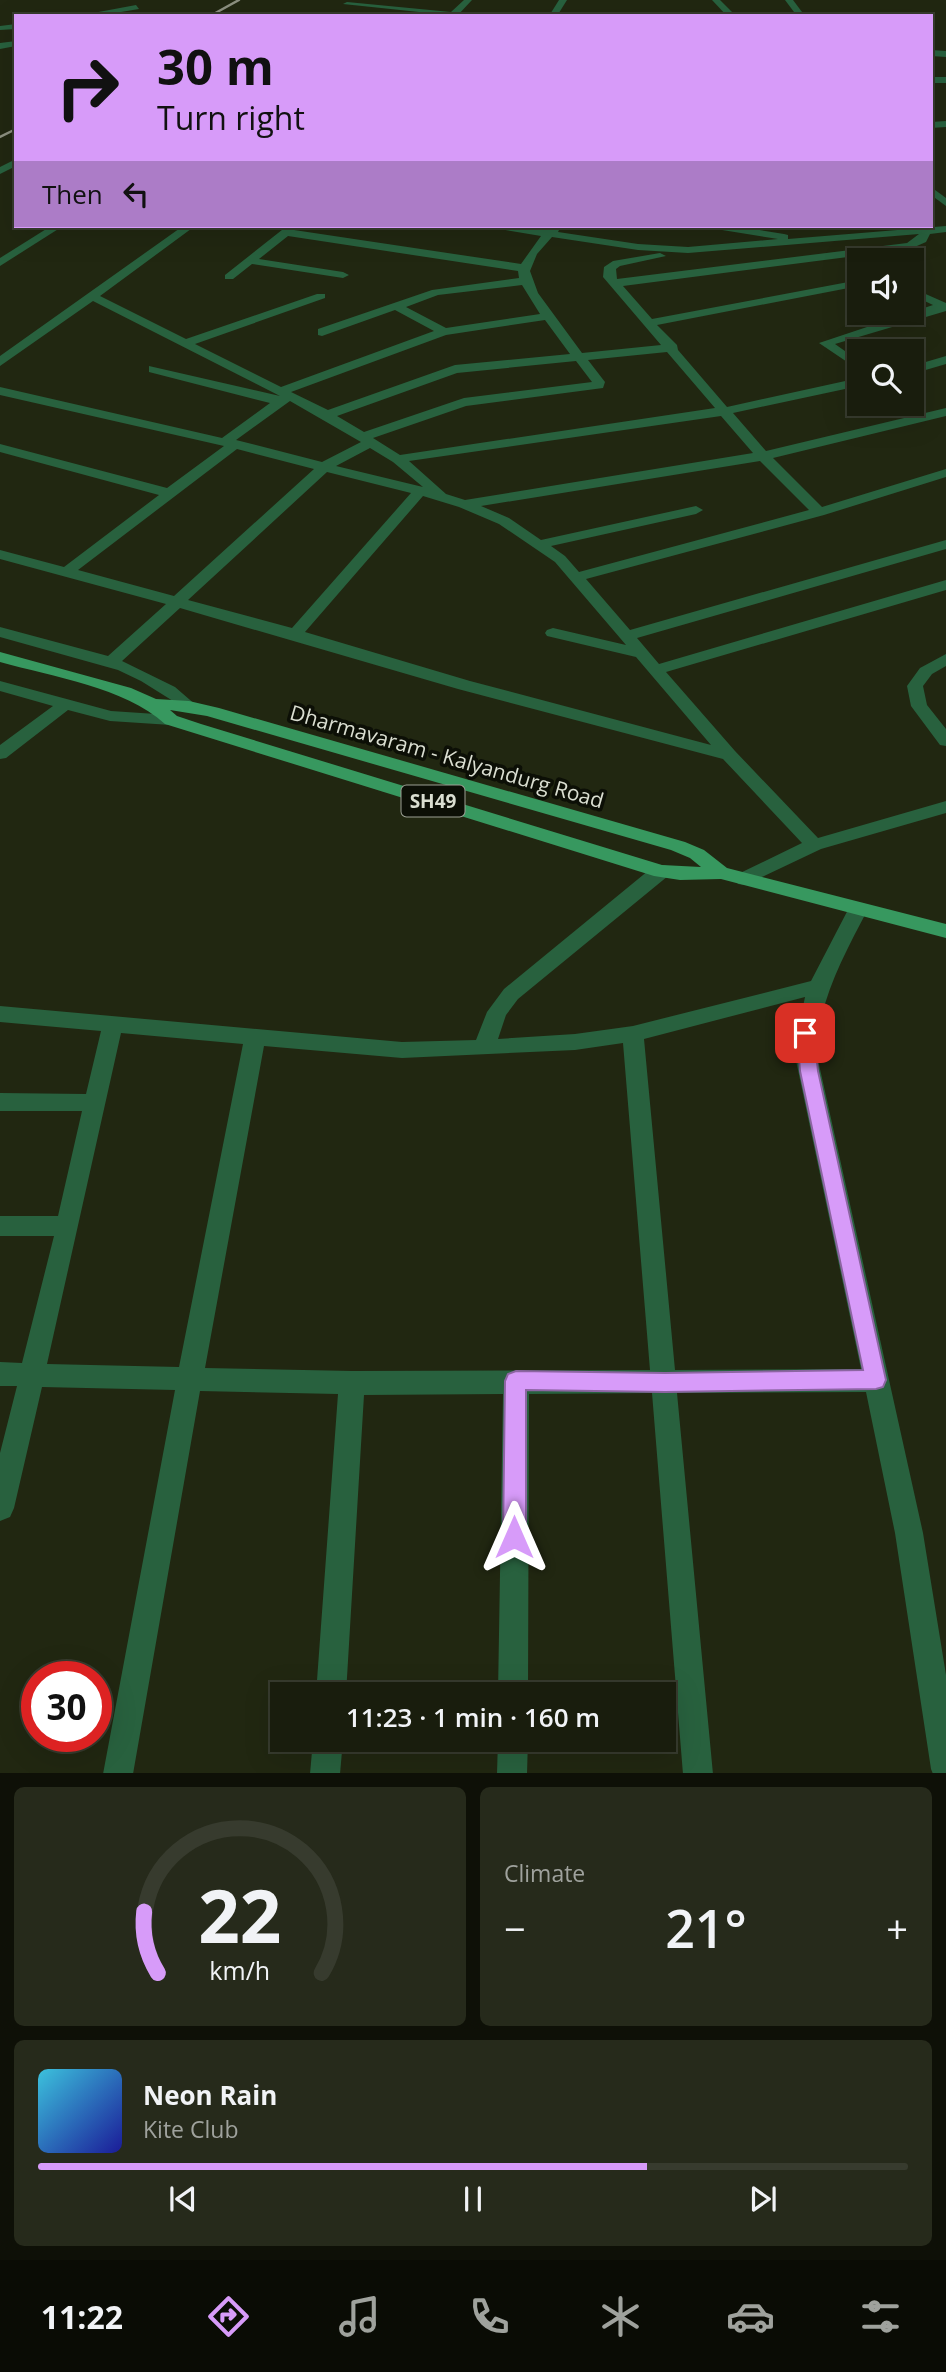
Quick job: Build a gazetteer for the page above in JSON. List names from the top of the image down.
{
  "streets": {
    "main road": ["Dharmavaram - Kalyandurg Road", "SH49"]
  },
  "page": {
    "turn": ["30 m", "Turn right"],
    "then": "Then",
    "limit": "30",
    "trip": "11:23 · 1 min · 160 m",
    "tile": "Climate",
    "heat": ["−", "21°", "+"],
    "song": ["Neon Rain", "Kite Club"],
    "tabs": "11:22",
    "gauge": ["22", "km/h"]
  }
}
